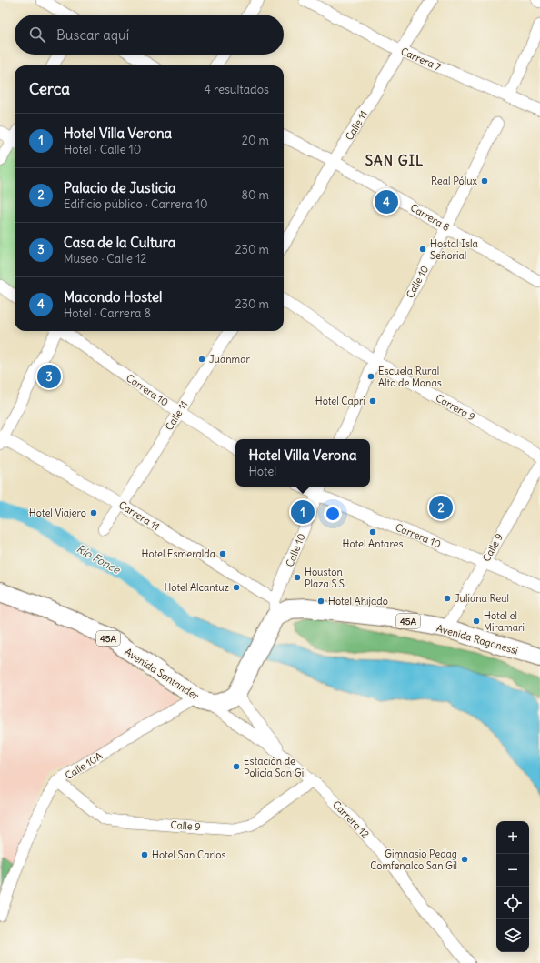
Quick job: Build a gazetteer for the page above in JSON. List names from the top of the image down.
{
  "streets": {
    "highway": ["45A", "Avenida Ragonessi", "Avenida Santander"],
    "street": [
      "Carrera 7",
      "Calle 11",
      "Carrera 8",
      "Calle 10",
      "Carrera 10",
      "Carrera 9",
      "Carrera 11",
      "Calle 9",
      "Calle 10A",
      "Carrera 12"
    ]
  },
  "crossings": [
    ["Carrera 7", "Calle 11"],
    ["Calle 11", "Carrera 8"],
    ["Calle 11", "Carrera 10"],
    ["Calle 11", "Carrera 11"],
    ["Carrera 8", "Calle 10"],
    ["Calle 10", "Carrera 10"],
    ["Calle 10", "Carrera 9"],
    ["Calle 10", "Carrera 11"],
    ["Calle 10", "Avenida Ragonessi"],
    ["Carrera 10", "Calle 9"],
    ["Carrera 11", "Avenida Ragonessi"],
    ["Calle 9", "Avenida Ragonessi"],
    ["Calle 9", "Calle 10A"],
    ["Calle 9", "Carrera 12"],
    ["Avenida Santander", "Calle 10A"],
    ["Avenida Santander", "Carrera 12"],
    ["Calle 10A", "Carrera 12"]
  ],
  "districts": ["SAN GIL"],
  "water": ["Río Fonce"],
  "places": [
    "Real Pólux",
    "Hostal Isla Señorial",
    "Juanmar",
    "Escuela Rural Alto de Monas",
    "Hotel Capri",
    "Hotel Viajero",
    "Hotel Antares",
    "Hotel Esmeralda",
    "Houston Plaza S.S.",
    "Hotel Alcantuz",
    "Juliana Real",
    "Hotel Ahijado",
    "Hotel el Miramari",
    "Estación de Policía San Gil",
    "Hotel San Carlos",
    "Gimnasio Pedag Comfenalco San Gil"
  ],
  "page": {
    "search": "Buscar aquí",
    "heading": ["Cerca", "4 resultados"],
    "list": [
      {
        "mark": "1",
        "name": "Hotel Villa Verona",
        "note": "Hotel · Calle 10",
        "value": "20 m"
      },
      {
        "mark": "2",
        "name": "Palacio de Justicia",
        "note": "Edificio público · Carrera 10",
        "value": "80 m"
      },
      {
        "mark": "3",
        "name": "Casa de la Cultura",
        "note": "Museo · Calle 12",
        "value": "230 m"
      },
      {
        "mark": "4",
        "name": "Macondo Hostel",
        "note": "Hotel · Carrera 8",
        "value": "230 m"
      }
    ],
    "pins": [
      "4",
      "3",
      "2",
      "1"
    ],
    "popup": ["Hotel Villa Verona", "Hotel"],
    "map_buttons": ["+", "−"]
  }
}
